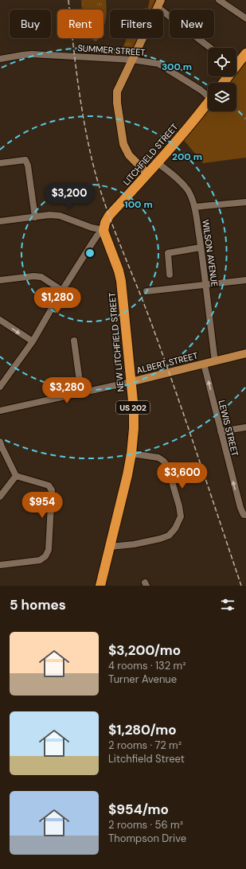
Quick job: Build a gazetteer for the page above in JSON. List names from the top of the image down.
{
  "streets": {
    "highway": ["LITCHFIELD STREET", "NEW LITCHFIELD STREET", "US 202"],
    "main road": ["ALBERT STREET"],
    "street": ["SUMMER STREET", "WILSON AVENUE", "LEWIS STREET"]
  },
  "crossings": [
    ["LITCHFIELD STREET", "WILSON AVENUE"],
    ["LITCHFIELD STREET", "NEW LITCHFIELD STREET"],
    ["WILSON AVENUE", "ALBERT STREET"],
    ["NEW LITCHFIELD STREET", "ALBERT STREET"],
    ["ALBERT STREET", "LEWIS STREET"]
  ],
  "one_way": ["LEWIS STREET"],
  "page": {
    "chip": [
      "Buy",
      "Rent",
      "Filters",
      "New"
    ],
    "price": [
      "$3,200",
      "$1,280",
      "$3,280",
      "$3,600",
      "$954"
    ],
    "heading": "5 homes",
    "list": [
      {
        "name": "$3,200/mo",
        "note": "4 rooms · 132 m² · Turner Avenue"
      },
      {
        "name": "$1,280/mo",
        "note": "2 rooms · 72 m² · Litchfield Street"
      },
      {
        "name": "$954/mo",
        "note": "2 rooms · 56 m² · Thompson Drive"
      }
    ]
  },
  "rings": ["300 m", "200 m", "100 m"]
}
